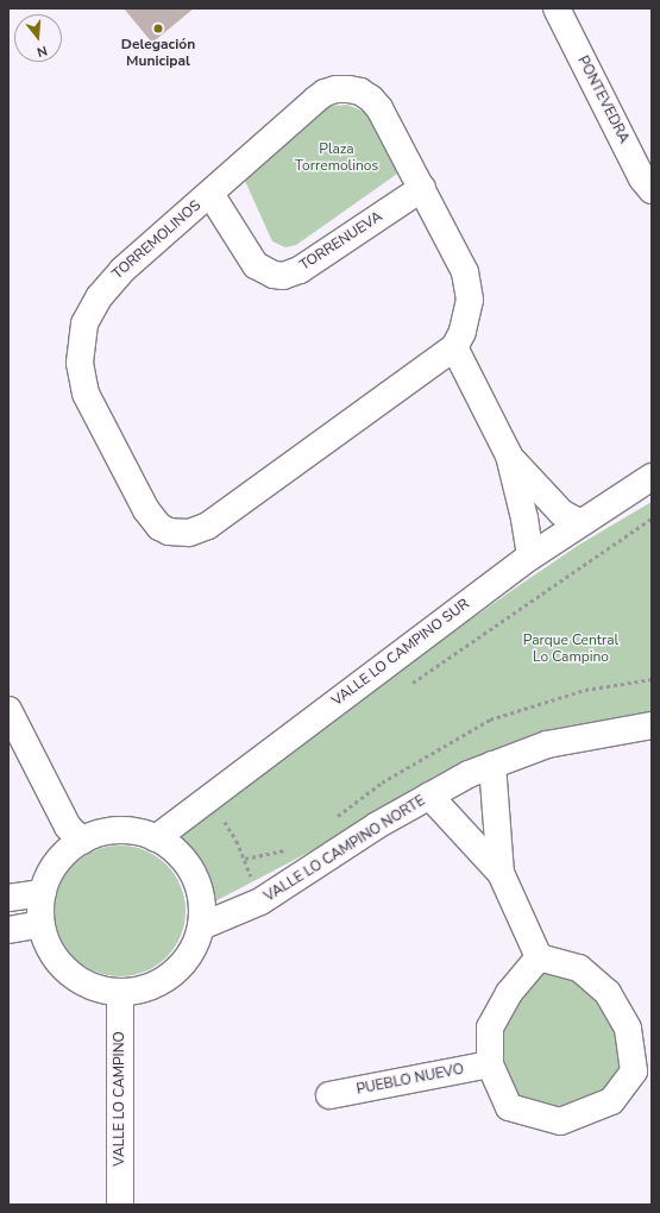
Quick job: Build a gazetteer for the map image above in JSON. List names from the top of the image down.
{
  "streets": {
    "street": [
      "PONTEVEDRA",
      "TORREMOLINOS",
      "TORRENUEVA",
      "VALLE LO CAMPINO SUR",
      "VALLE LO CAMPINO NORTE",
      "PUEBLO NUEVO",
      "VALLE LO CAMPINO"
    ]
  },
  "crossings": [
    ["TORREMOLINOS", "TORRENUEVA"],
    ["VALLE LO CAMPINO SUR", "VALLE LO CAMPINO NORTE"],
    ["VALLE LO CAMPINO SUR", "VALLE LO CAMPINO"],
    ["VALLE LO CAMPINO NORTE", "VALLE LO CAMPINO"]
  ],
  "parks": ["Plaza Torremolinos", "Parque Central Lo Campino"],
  "places": ["Delegación Municipal"],
  "north": "bottom"
}
